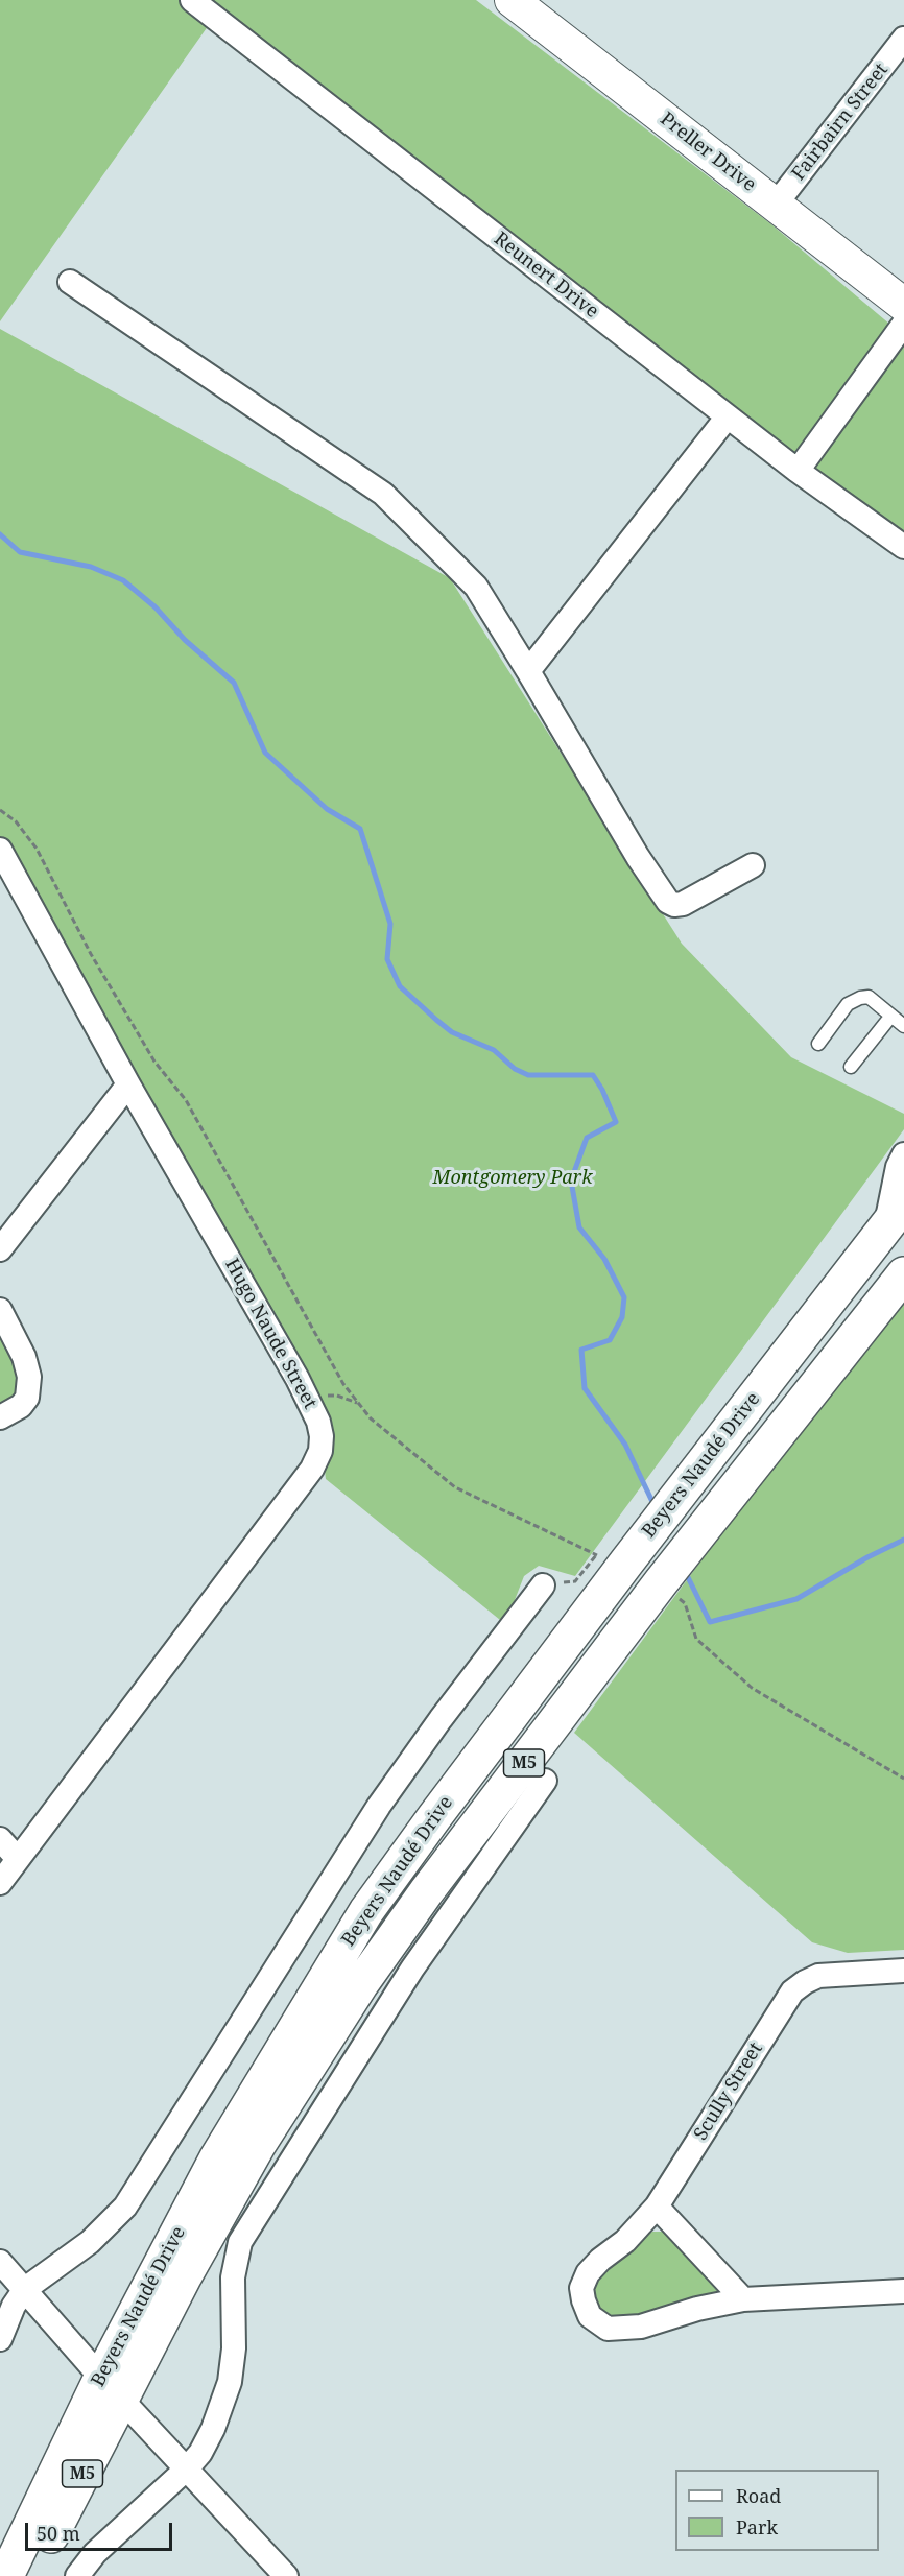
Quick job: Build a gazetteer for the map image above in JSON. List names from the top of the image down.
{
  "streets": {
    "main road": ["Preller Drive", "Beyers Naudé Drive", "M5"],
    "street": [
      "Fairbairn Street",
      "Reunert Drive",
      "Hugo Naude Street",
      "Scully Street"
    ]
  },
  "crossings": [
    ["Fairbairn Street", "Preller Drive"]
  ],
  "parks": ["Montgomery Park"],
  "legend": ["Road", "Park"],
  "scale_bar": "50 m"
}
